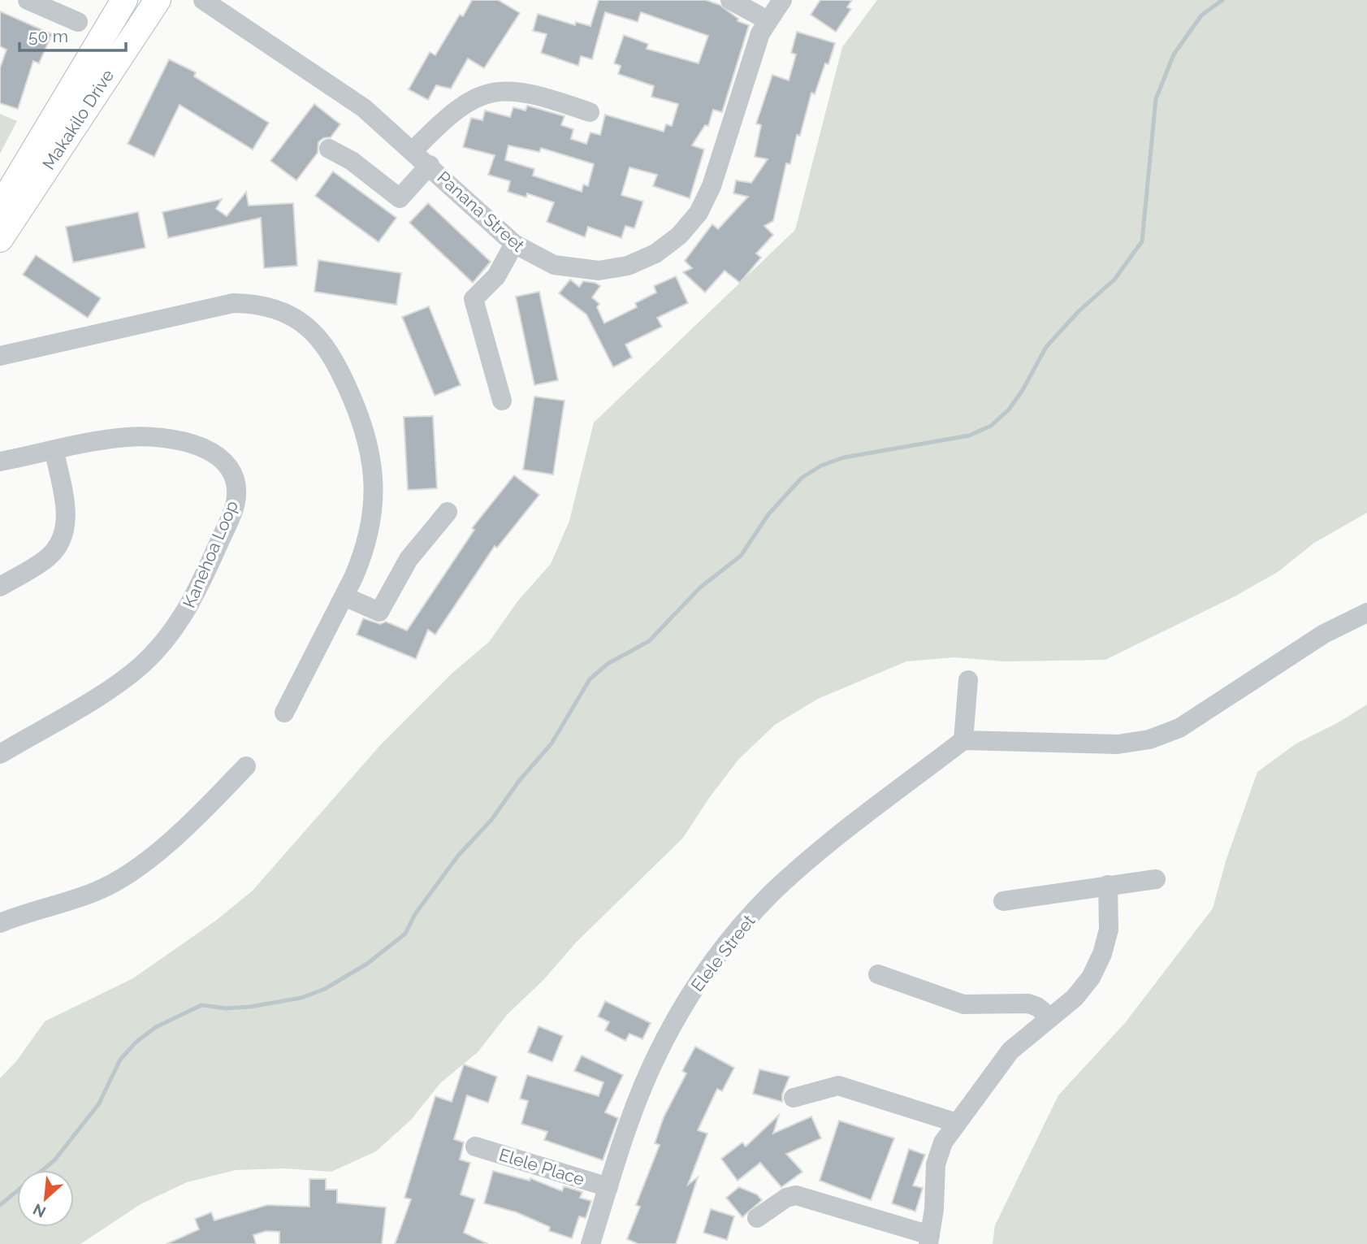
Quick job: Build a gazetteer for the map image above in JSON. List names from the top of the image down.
{
  "streets": {
    "main road": ["Makakilo Drive"],
    "street": [
      "Panana Street",
      "Kanehoa Loop",
      "Elele Street",
      "Elele Place"
    ]
  },
  "crossings": [
    ["Elele Street", "Elele Place"]
  ],
  "scale_bar": "50 m",
  "north": "bottom left"
}
